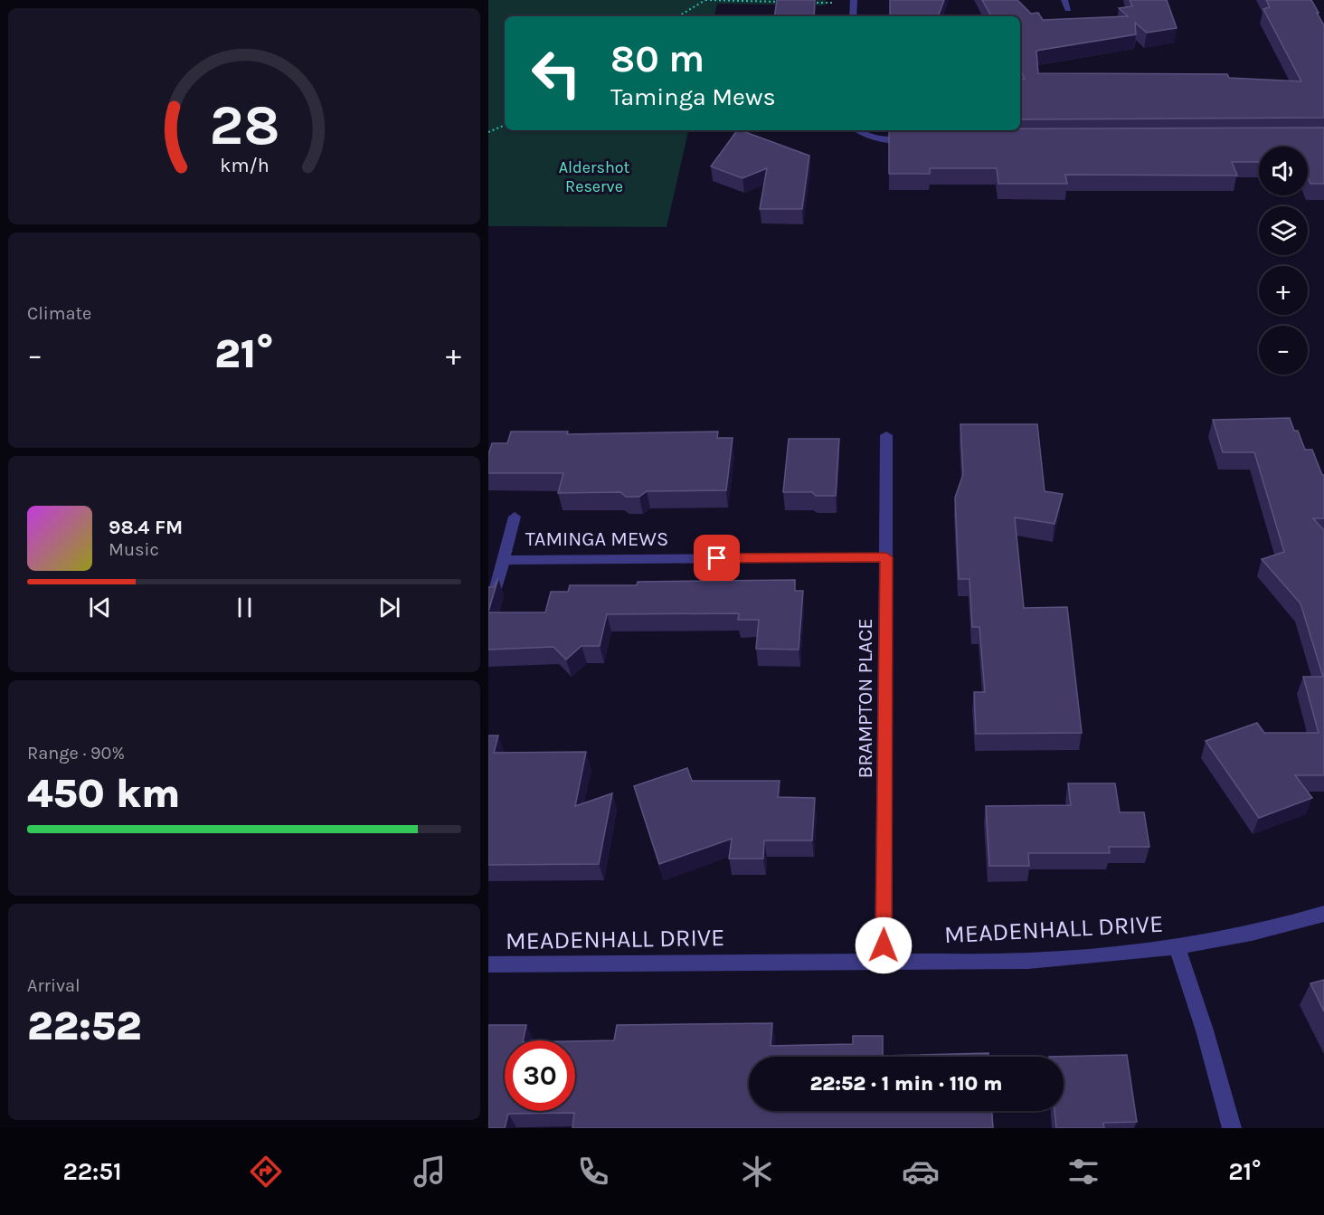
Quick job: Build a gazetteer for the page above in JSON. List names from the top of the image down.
{
  "streets": {
    "street": ["TAMINGA MEWS", "BRAMPTON PLACE", "MEADENHALL DRIVE"]
  },
  "crossings": [
    ["TAMINGA MEWS", "BRAMPTON PLACE"],
    ["BRAMPTON PLACE", "MEADENHALL DRIVE"]
  ],
  "parks": ["Aldershot Reserve"],
  "page": {
    "turn": ["80 m", "Taminga Mews"],
    "map_buttons": ["+", "−"],
    "tile": [
      "Climate",
      ["Range · 90%", "450 km"],
      ["Arrival", "22:52"]
    ],
    "heat": ["−", "21°", "+"],
    "song": ["98.4 FM", "Music"],
    "limit": "30",
    "trip": "22:52 · 1 min · 110 m",
    "tabs": ["22:51", "21°"],
    "gauge": ["28", "km/h"]
  }
}
